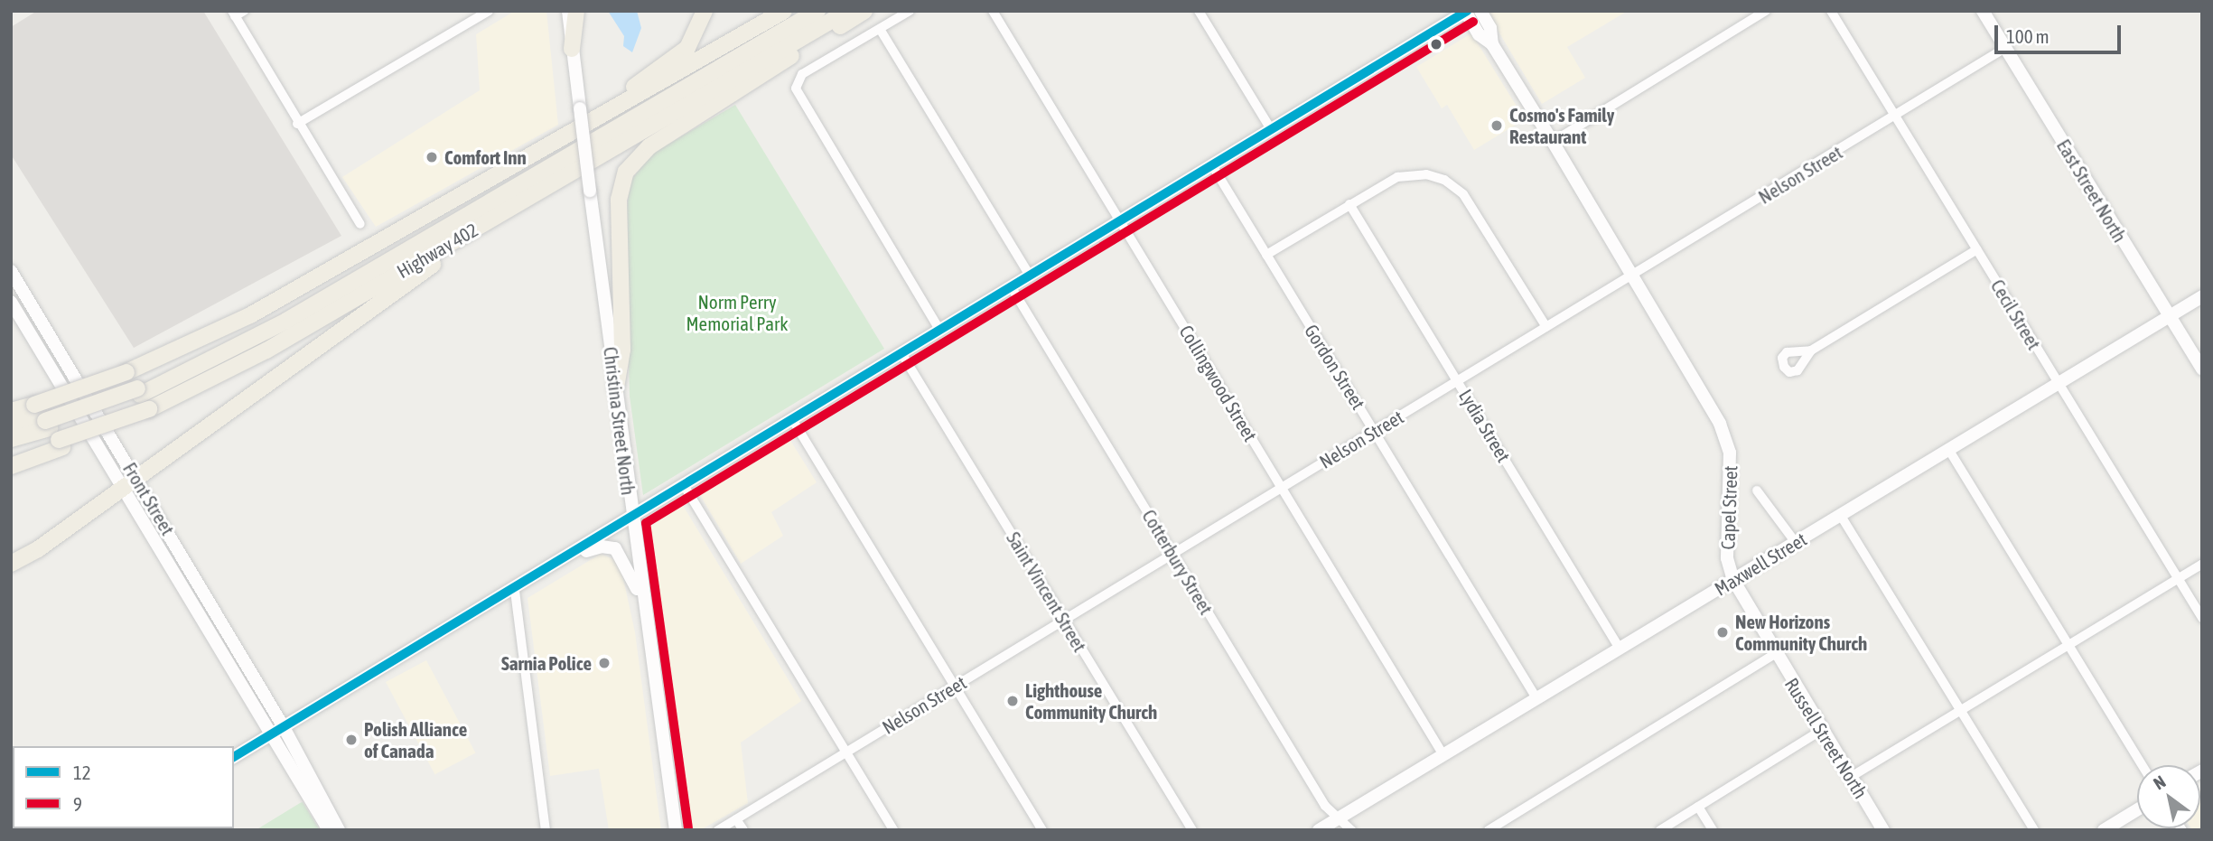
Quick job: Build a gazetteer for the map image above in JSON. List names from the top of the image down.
{
  "streets": {
    "highway": ["Highway 402"],
    "main road": [
      "East Street North",
      "Christina Street North",
      "Front Street",
      "Capel Street",
      "Maxwell Street",
      "Russell Street North"
    ],
    "street": [
      "Nelson Street",
      "Cecil Street",
      "Gordon Street",
      "Collingwood Street",
      "Lydia Street",
      "Cotterbury Street",
      "Saint Vincent Street"
    ]
  },
  "crossings": [
    ["Nelson Street", "East Street North"],
    ["Nelson Street", "Cecil Street"],
    ["Nelson Street", "Gordon Street"],
    ["Nelson Street", "Collingwood Street"],
    ["Nelson Street", "Lydia Street"],
    ["Nelson Street", "Capel Street"],
    ["Nelson Street", "Cotterbury Street"],
    ["Nelson Street", "Saint Vincent Street"],
    ["East Street North", "Maxwell Street"],
    ["Cecil Street", "Maxwell Street"],
    ["Gordon Street", "Maxwell Street"],
    ["Collingwood Street", "Maxwell Street"],
    ["Lydia Street", "Maxwell Street"],
    ["Capel Street", "Maxwell Street"],
    ["Capel Street", "Russell Street North"],
    ["Cotterbury Street", "Maxwell Street"],
    ["Maxwell Street", "Russell Street North"]
  ],
  "parks": ["Norm Perry Memorial Park"],
  "places": [
    "Cosmo's Family Restaurant",
    "Comfort Inn",
    "New Horizons Community Church",
    "Sarnia Police",
    "Lighthouse Community Church",
    "Polish Alliance of Canada"
  ],
  "lines": ["transit line 12", "transit line 9"],
  "legend": ["12", "9"],
  "scale_bar": "100 m",
  "north": "top left"
}
